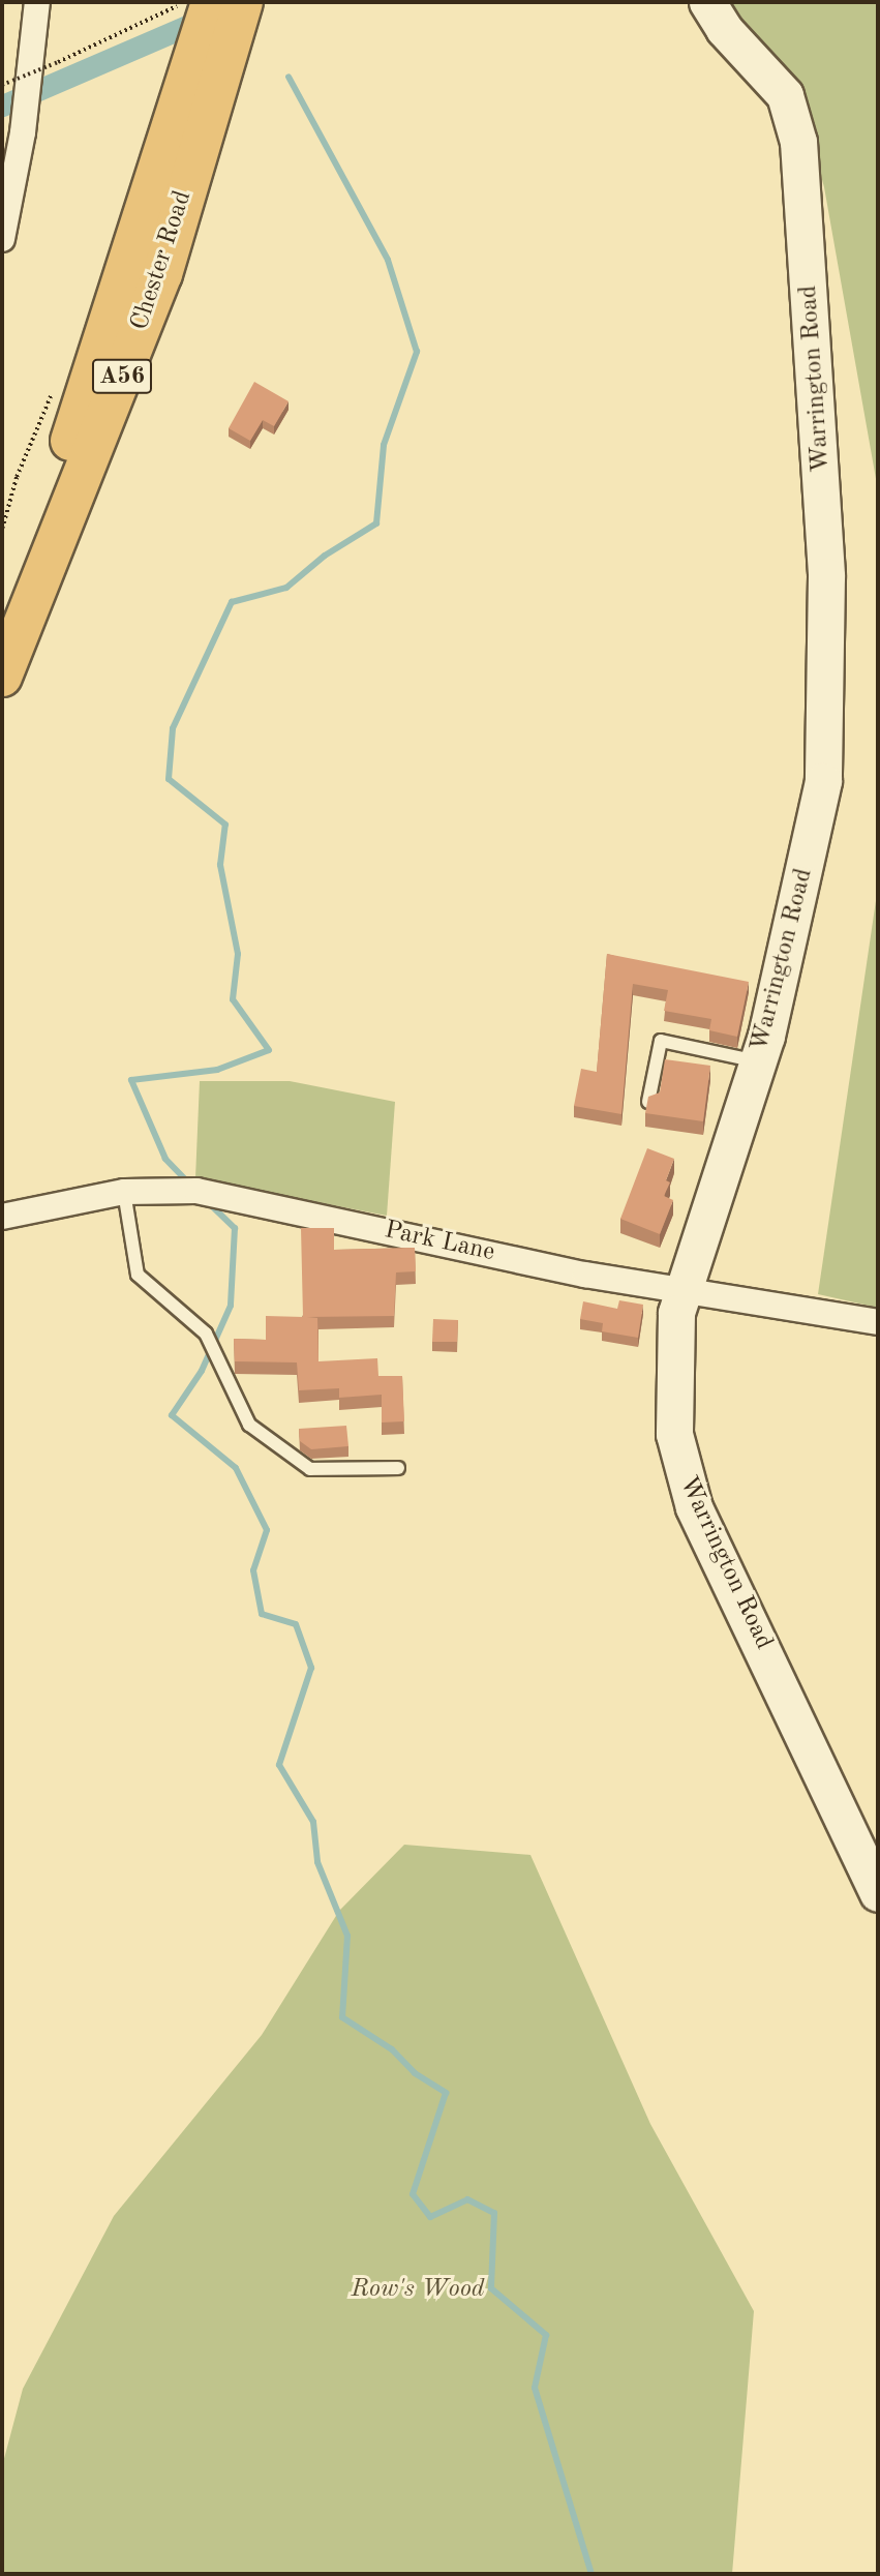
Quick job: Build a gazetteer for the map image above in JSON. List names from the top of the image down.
{
  "streets": {
    "highway": ["Chester Road", "A56"],
    "street": ["Warrington Road", "Park Lane"]
  },
  "crossings": [
    ["Warrington Road", "Park Lane"]
  ],
  "parks": ["Row's Wood"]
}
